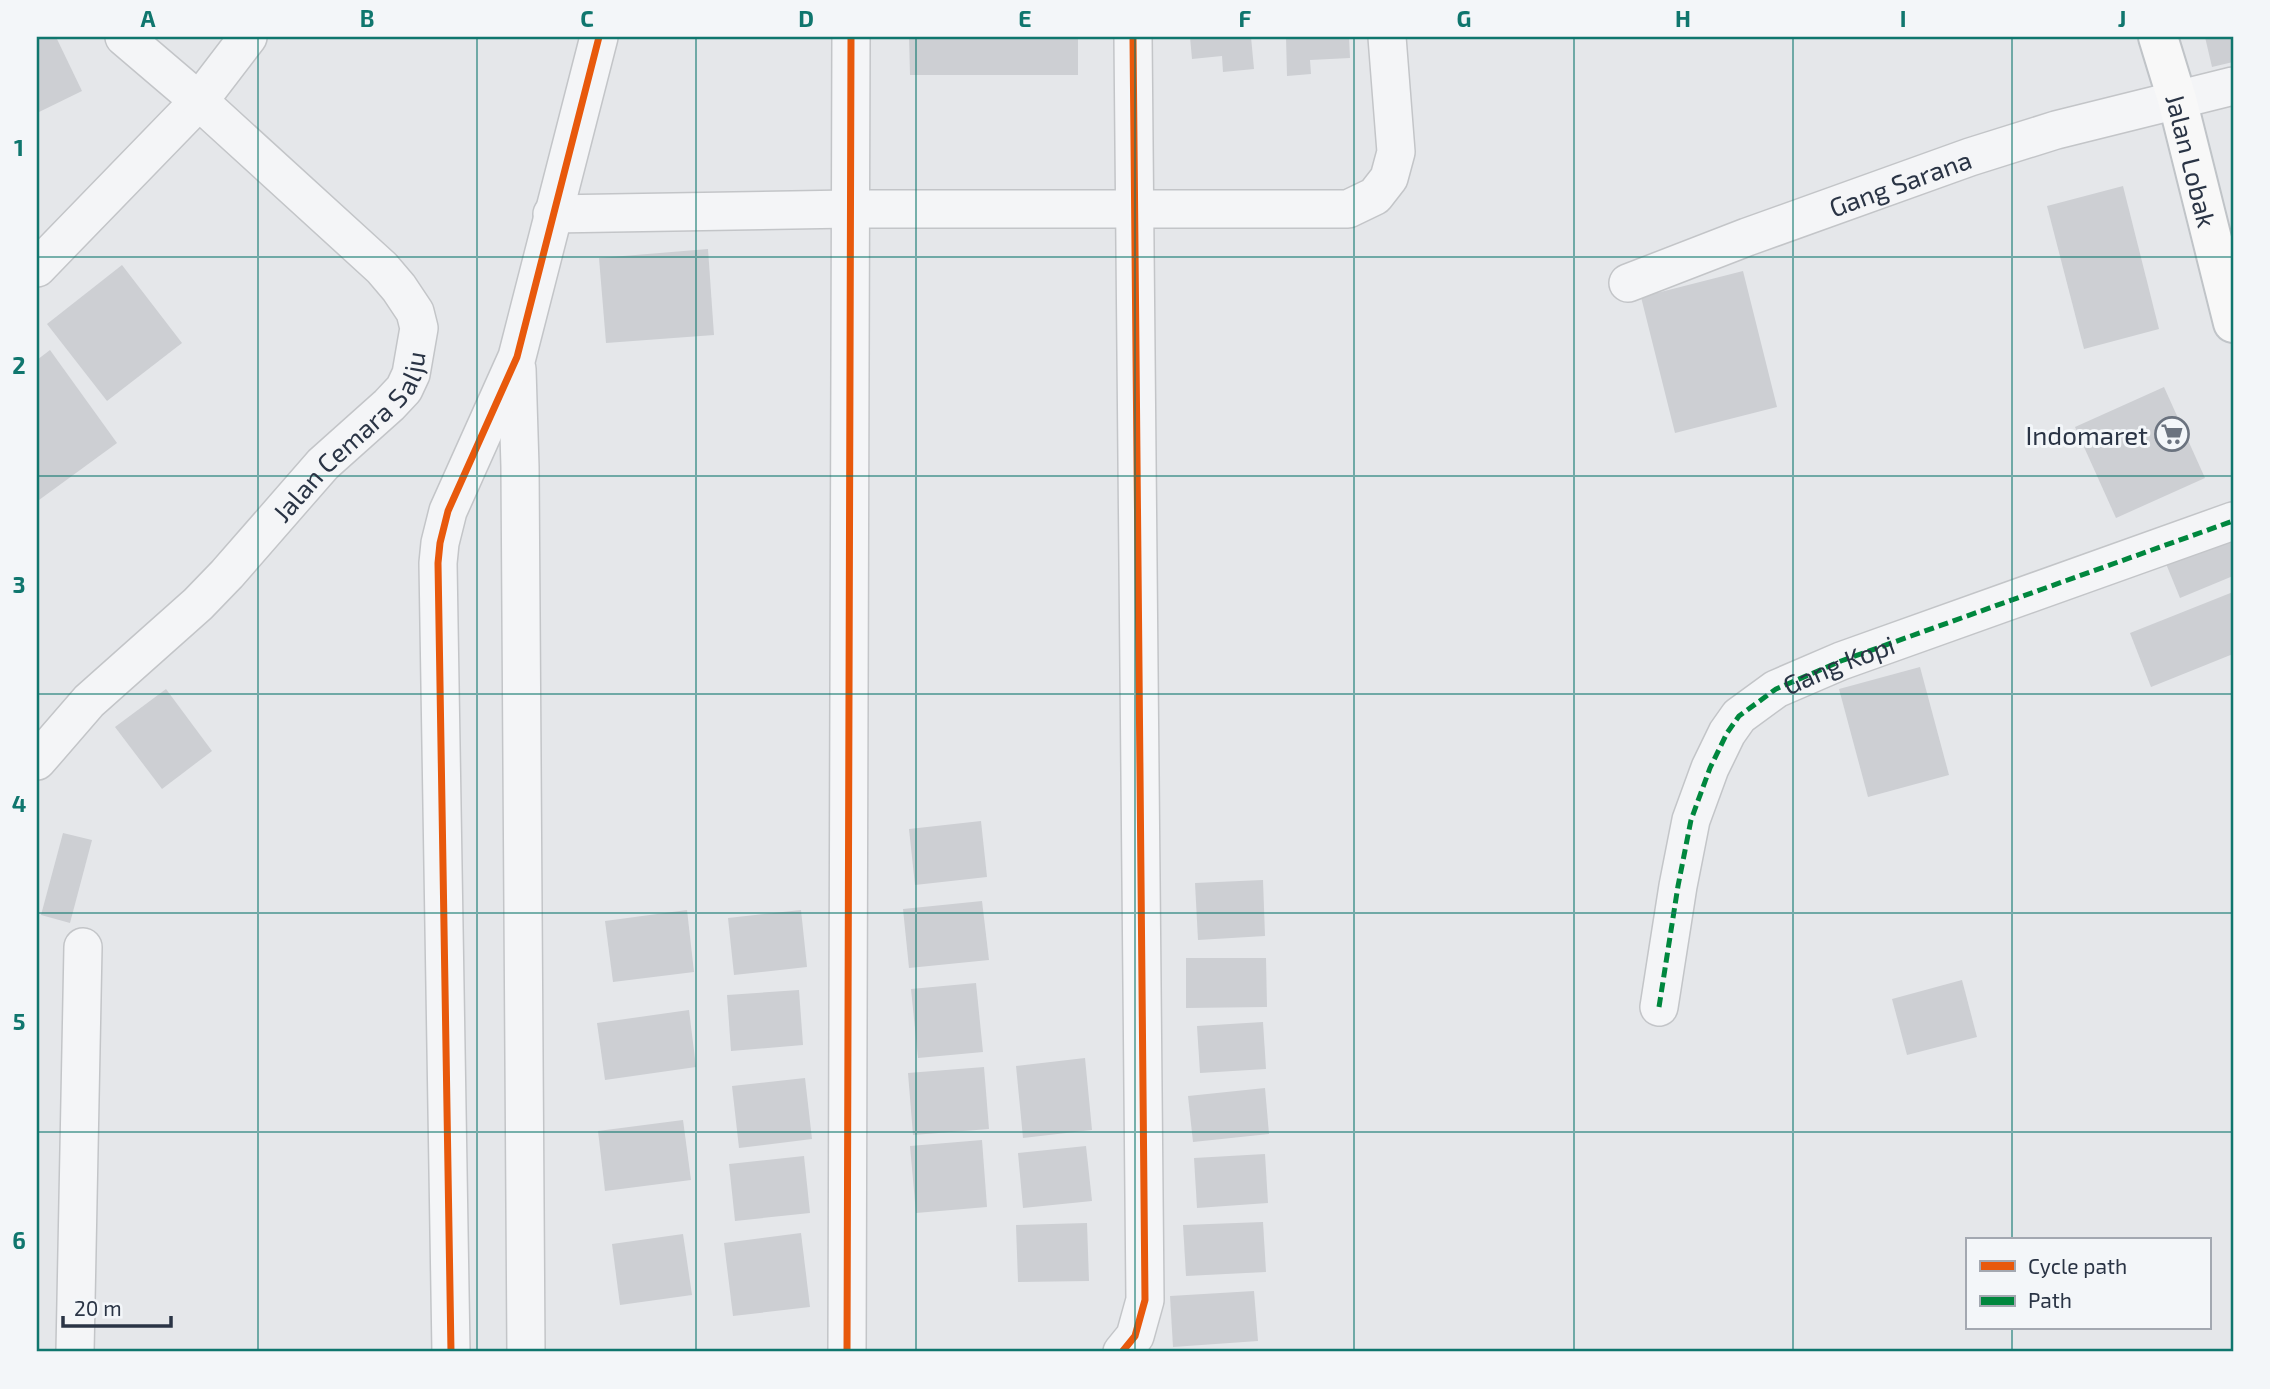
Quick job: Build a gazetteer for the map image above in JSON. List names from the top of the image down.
{
  "streets": {
    "main road": ["Jalan Lobak"],
    "street": ["Gang Sarana", "Jalan Cemara Salju", "Gang Kopi"]
  },
  "crossings": [
    ["Jalan Lobak", "Gang Sarana"]
  ],
  "places": {
    "supermarket": ["Indomaret"]
  },
  "legend": ["Cycle path", "Path"],
  "scale_bar": "20 m",
  "grid": {
    "columns": [
      "A",
      "B",
      "C",
      "D",
      "E",
      "F",
      "G",
      "H",
      "I",
      "J"
    ],
    "rows": [
      "1",
      "2",
      "3",
      "4",
      "5",
      "6"
    ]
  }
}
